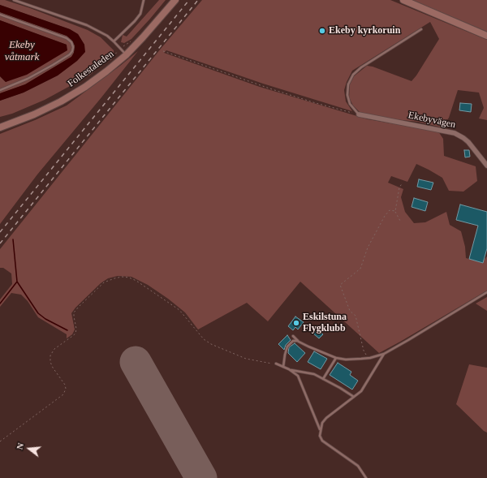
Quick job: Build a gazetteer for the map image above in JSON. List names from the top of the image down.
{
  "streets": {
    "main road": ["Folkestaleden"],
    "street": ["Ekebyvägen"]
  },
  "water": ["Ekeby våtmark"],
  "places": ["Ekeby kyrkoruin", "Eskilstuna Flygklubb"],
  "north": "left"
}
